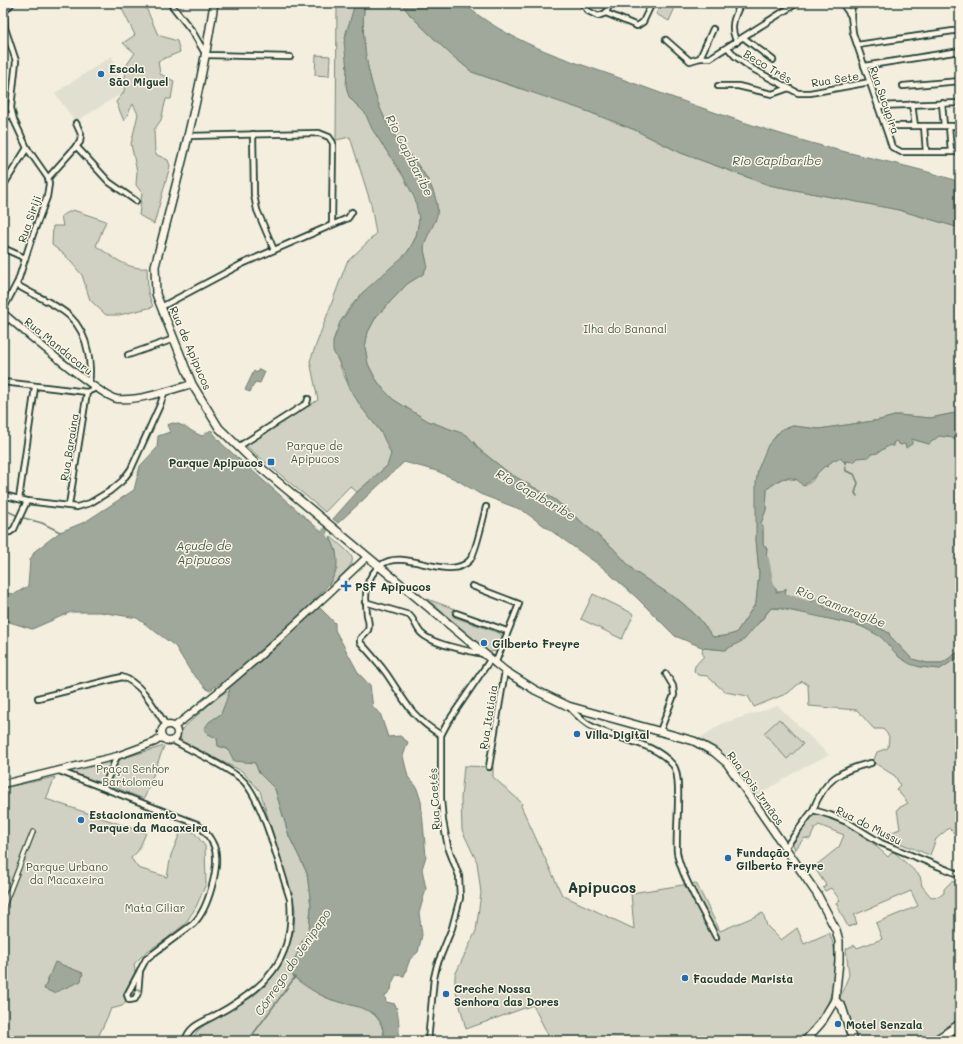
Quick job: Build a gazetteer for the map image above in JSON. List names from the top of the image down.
{
  "streets": {
    "main road": ["Rua de Apipucos", "Rua Dois Irmãos"],
    "street": [
      "Beco Três",
      "Rua Sete",
      "Rua Sucupira",
      "Rua Siriji",
      "Rua Mandacaru",
      "Rua Baraúna",
      "Rua Itatiaia",
      "Rua Caetés",
      "Rua do Mussu"
    ]
  },
  "crossings": [
    ["Beco Três", "Rua Sete"],
    ["Rua Sete", "Rua Sucupira"],
    ["Rua Siriji", "Rua Mandacaru"],
    ["Rua Mandacaru", "Rua de Apipucos"],
    ["Rua de Apipucos", "Rua Itatiaia"],
    ["Rua de Apipucos", "Rua Dois Irmãos"],
    ["Rua de Apipucos", "Rua Caetés"],
    ["Rua Itatiaia", "Rua Dois Irmãos"],
    ["Rua Itatiaia", "Rua Caetés"],
    ["Rua Dois Irmãos", "Rua Caetés"]
  ],
  "districts": ["Apipucos"],
  "water": [
    "Rio Capibaribe",
    "Açude de Apipucos",
    "Rio Camaragibe",
    "Córrego do Jenipapo"
  ],
  "parks": [
    "Ilha do Bananal",
    "Parque de Apipucos",
    "Praça Senhor Bartolomeu",
    "Parque Urbano da Macaxeira",
    "Mata Ciliar"
  ],
  "places": {
    "other": [
      "Escola São Miguel",
      "Gilberto Freyre",
      "Villa Digital",
      "Estacionamento Parque da Macaxeira",
      "Fundação Gilberto Freyre",
      "Facudade Marista",
      "Creche Nossa Senhora das Dores",
      "Motel Senzala"
    ],
    "transit": ["Parque Apipucos"],
    "health": ["PSF Apipucos"]
  }
}
